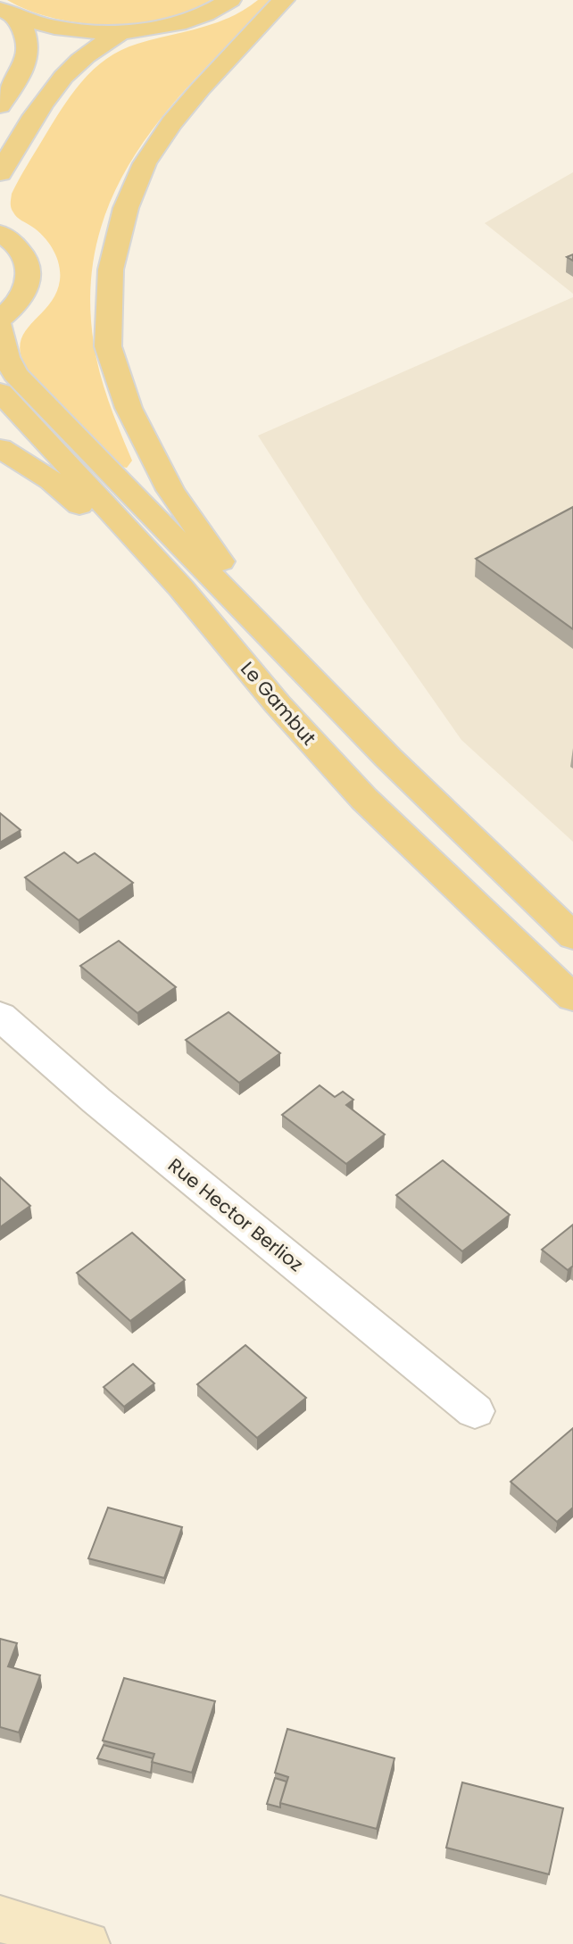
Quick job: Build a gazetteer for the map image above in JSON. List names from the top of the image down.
{
  "streets": {
    "main road": ["Le Gambut"],
    "street": ["Rue Hector Berlioz"]
  }
}
